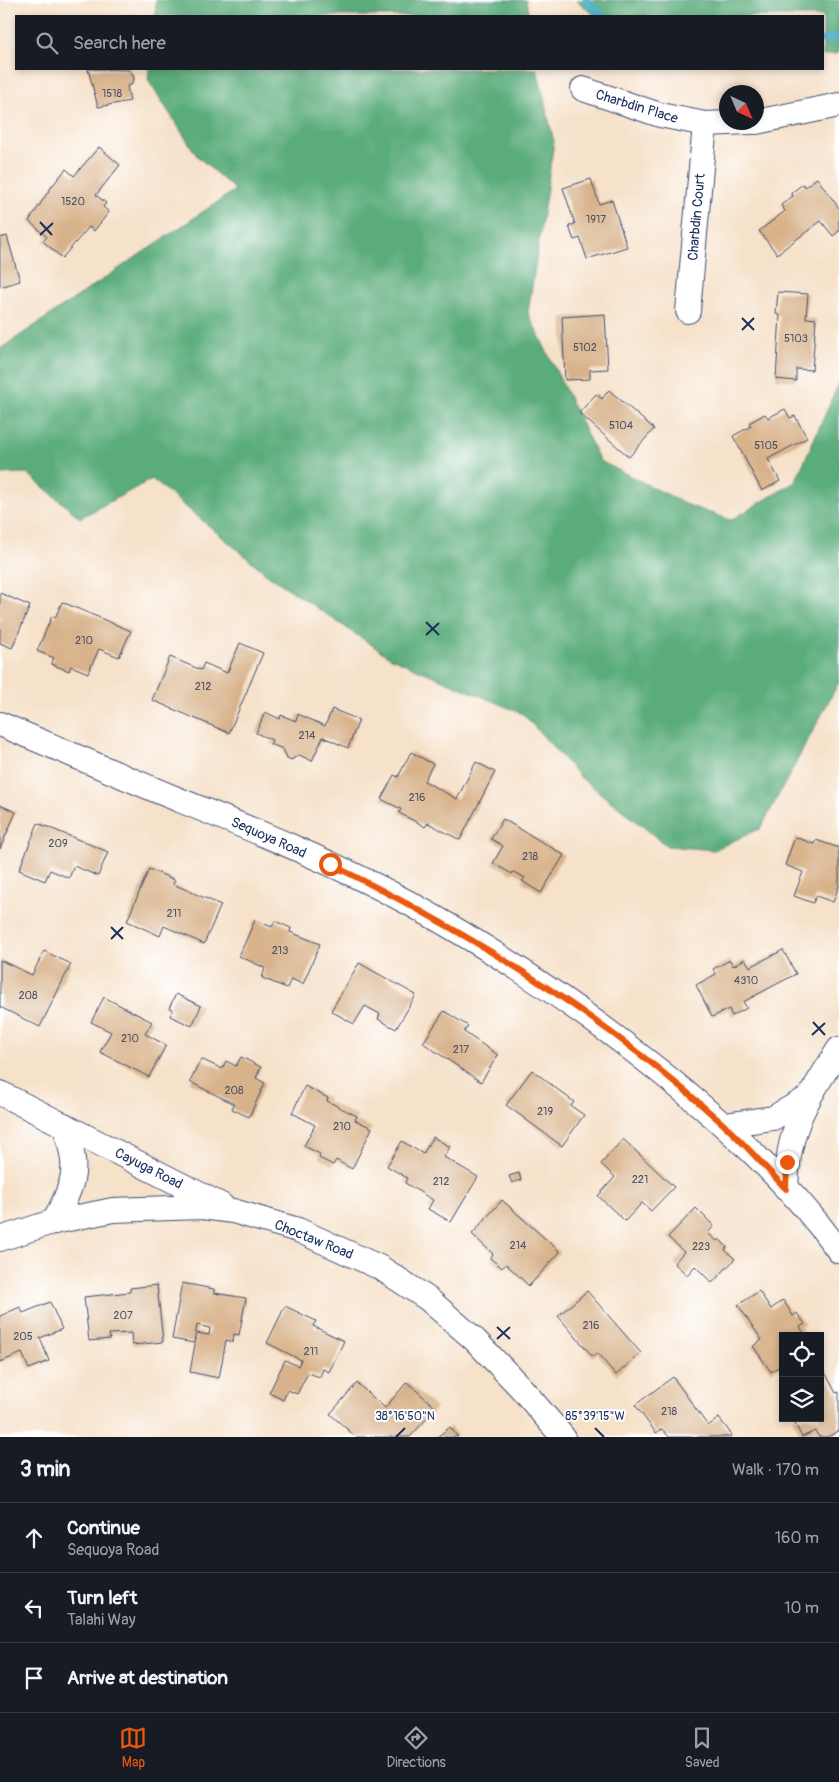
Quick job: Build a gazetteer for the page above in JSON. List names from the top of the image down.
{
  "streets": {
    "street": [
      "Charbdin Place",
      "Charbdin Court",
      "Sequoya Road",
      "Cayuga Road",
      "Choctaw Road"
    ]
  },
  "crossings": [
    ["Charbdin Place", "Charbdin Court"],
    ["Cayuga Road", "Choctaw Road"]
  ],
  "house_numbers": [
    "1518",
    "1520",
    "1917",
    "5103",
    "5102",
    "5104",
    "5105",
    "210",
    "212",
    "214",
    "216",
    "209",
    "218",
    "211",
    "213",
    "4310",
    "208",
    "210",
    "217",
    "208",
    "219",
    "210",
    "221",
    "212",
    "214",
    "223",
    "207",
    "216",
    "205",
    "211",
    "218"
  ],
  "north": "bottom right",
  "page": {
    "search": "Search here",
    "heading": ["3 min", "Walk · 170 m"],
    "list": [
      ["Continue", "Sequoya Road", "160 m"],
      ["Turn left", "Talahi Way", "10 m"],
      "Arrive at destination"
    ],
    "nav": ["Map", "Directions", "Saved"]
  },
  "coordinates": ["85°39'15\"W", "38°16'50\"N"]
}
